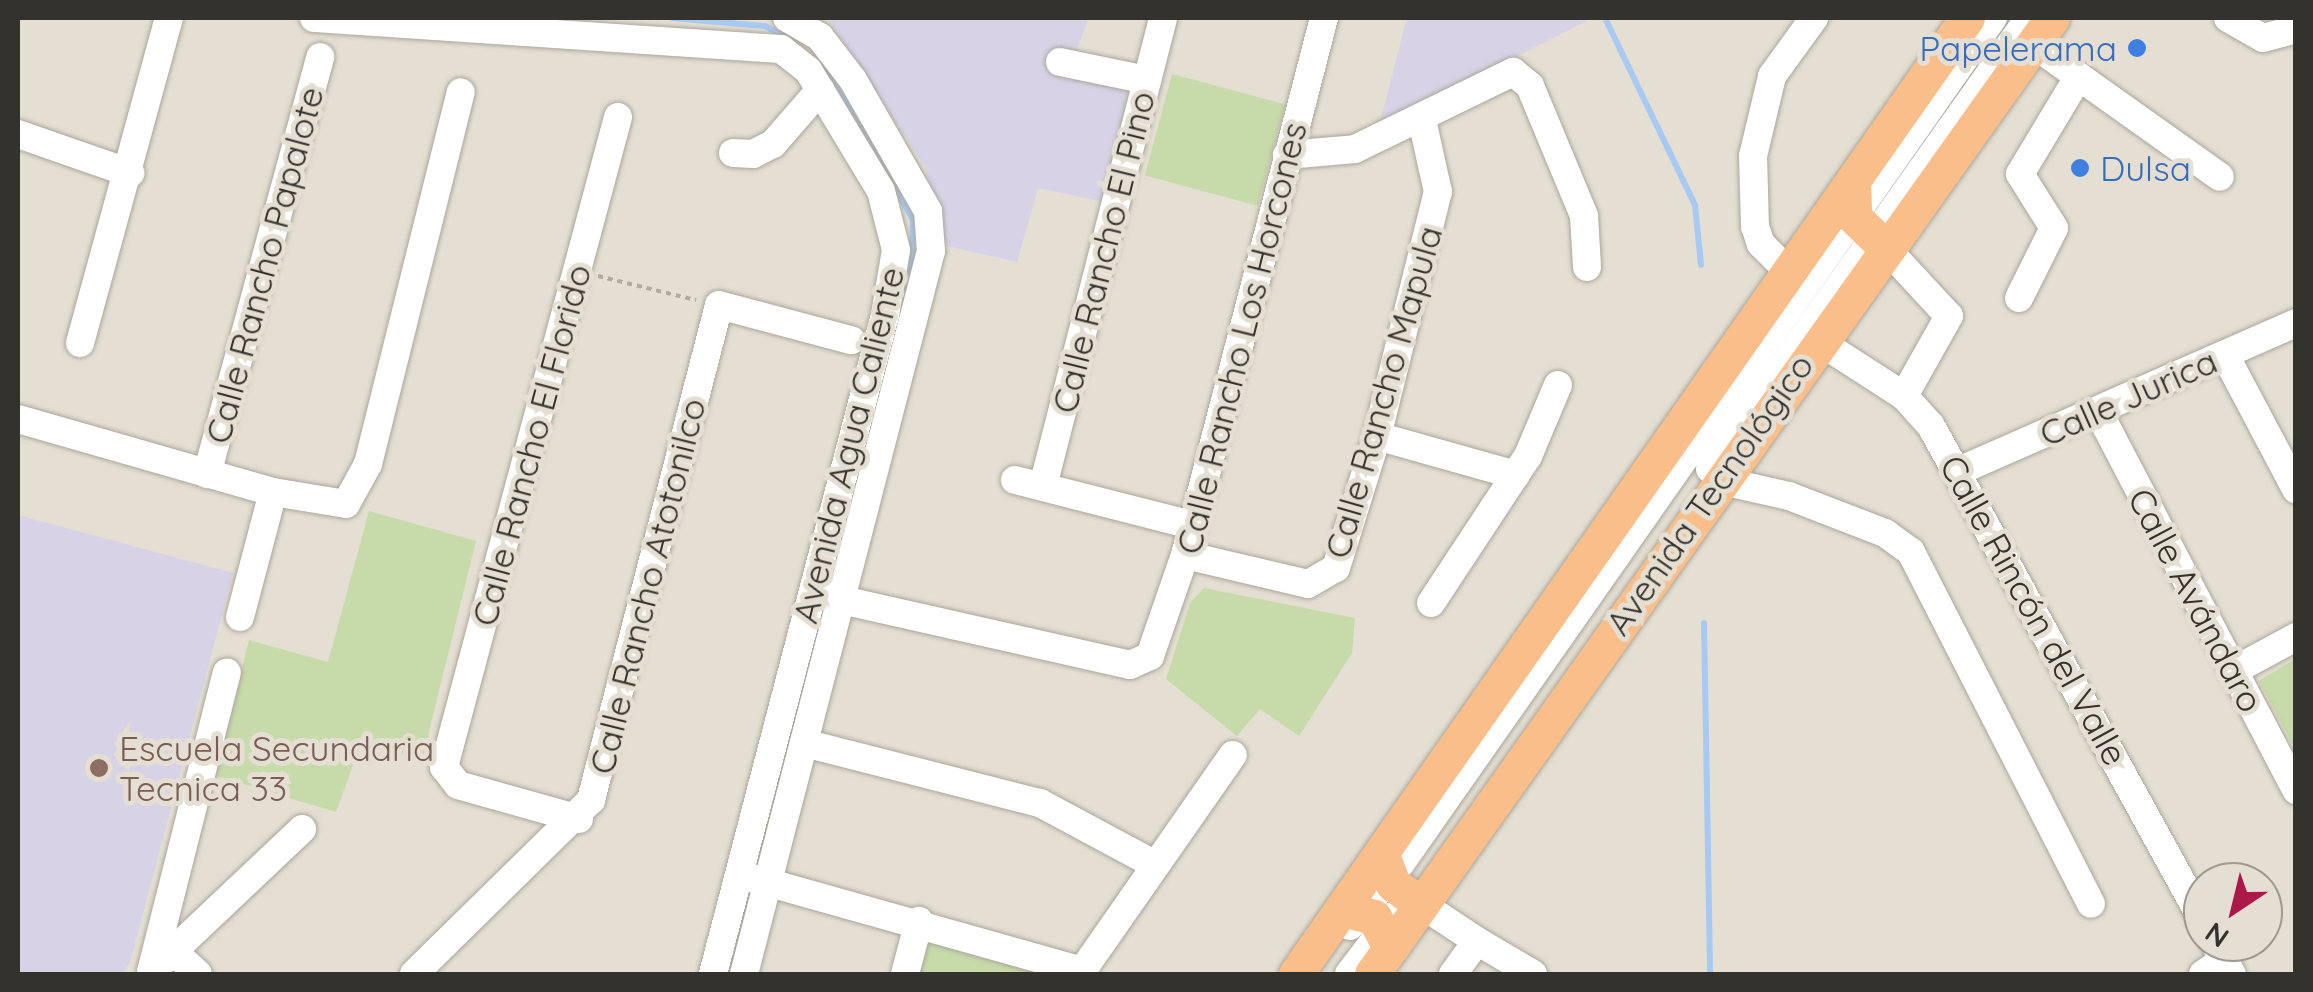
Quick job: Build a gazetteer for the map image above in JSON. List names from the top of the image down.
{
  "streets": {
    "main road": ["Avenida Tecnológico"],
    "street": [
      "Calle Rancho El Pino",
      "Calle Rancho Papalote",
      "Calle Rancho Los Horcones",
      "Calle Rancho Mapula",
      "Calle Jurica",
      "Calle Rancho El Florido",
      "Avenida Agua Caliente",
      "Calle Rancho Atotonilco",
      "Calle Avándaro",
      "Calle Rincón del Valle"
    ]
  },
  "crossings": [
    ["Calle Rancho Los Horcones", "Calle Rancho Mapula"],
    ["Calle Rancho Los Horcones", "Avenida Agua Caliente"],
    ["Calle Jurica", "Calle Avándaro"],
    ["Calle Jurica", "Calle Rincón del Valle"],
    ["Calle Rancho El Florido", "Calle Rancho Atotonilco"],
    ["Avenida Tecnológico", "Calle Rincón del Valle"]
  ],
  "places": ["Papelerama", "Dulsa", "Escuela Secundaria Tecnica 33"],
  "north": "bottom left"
}
